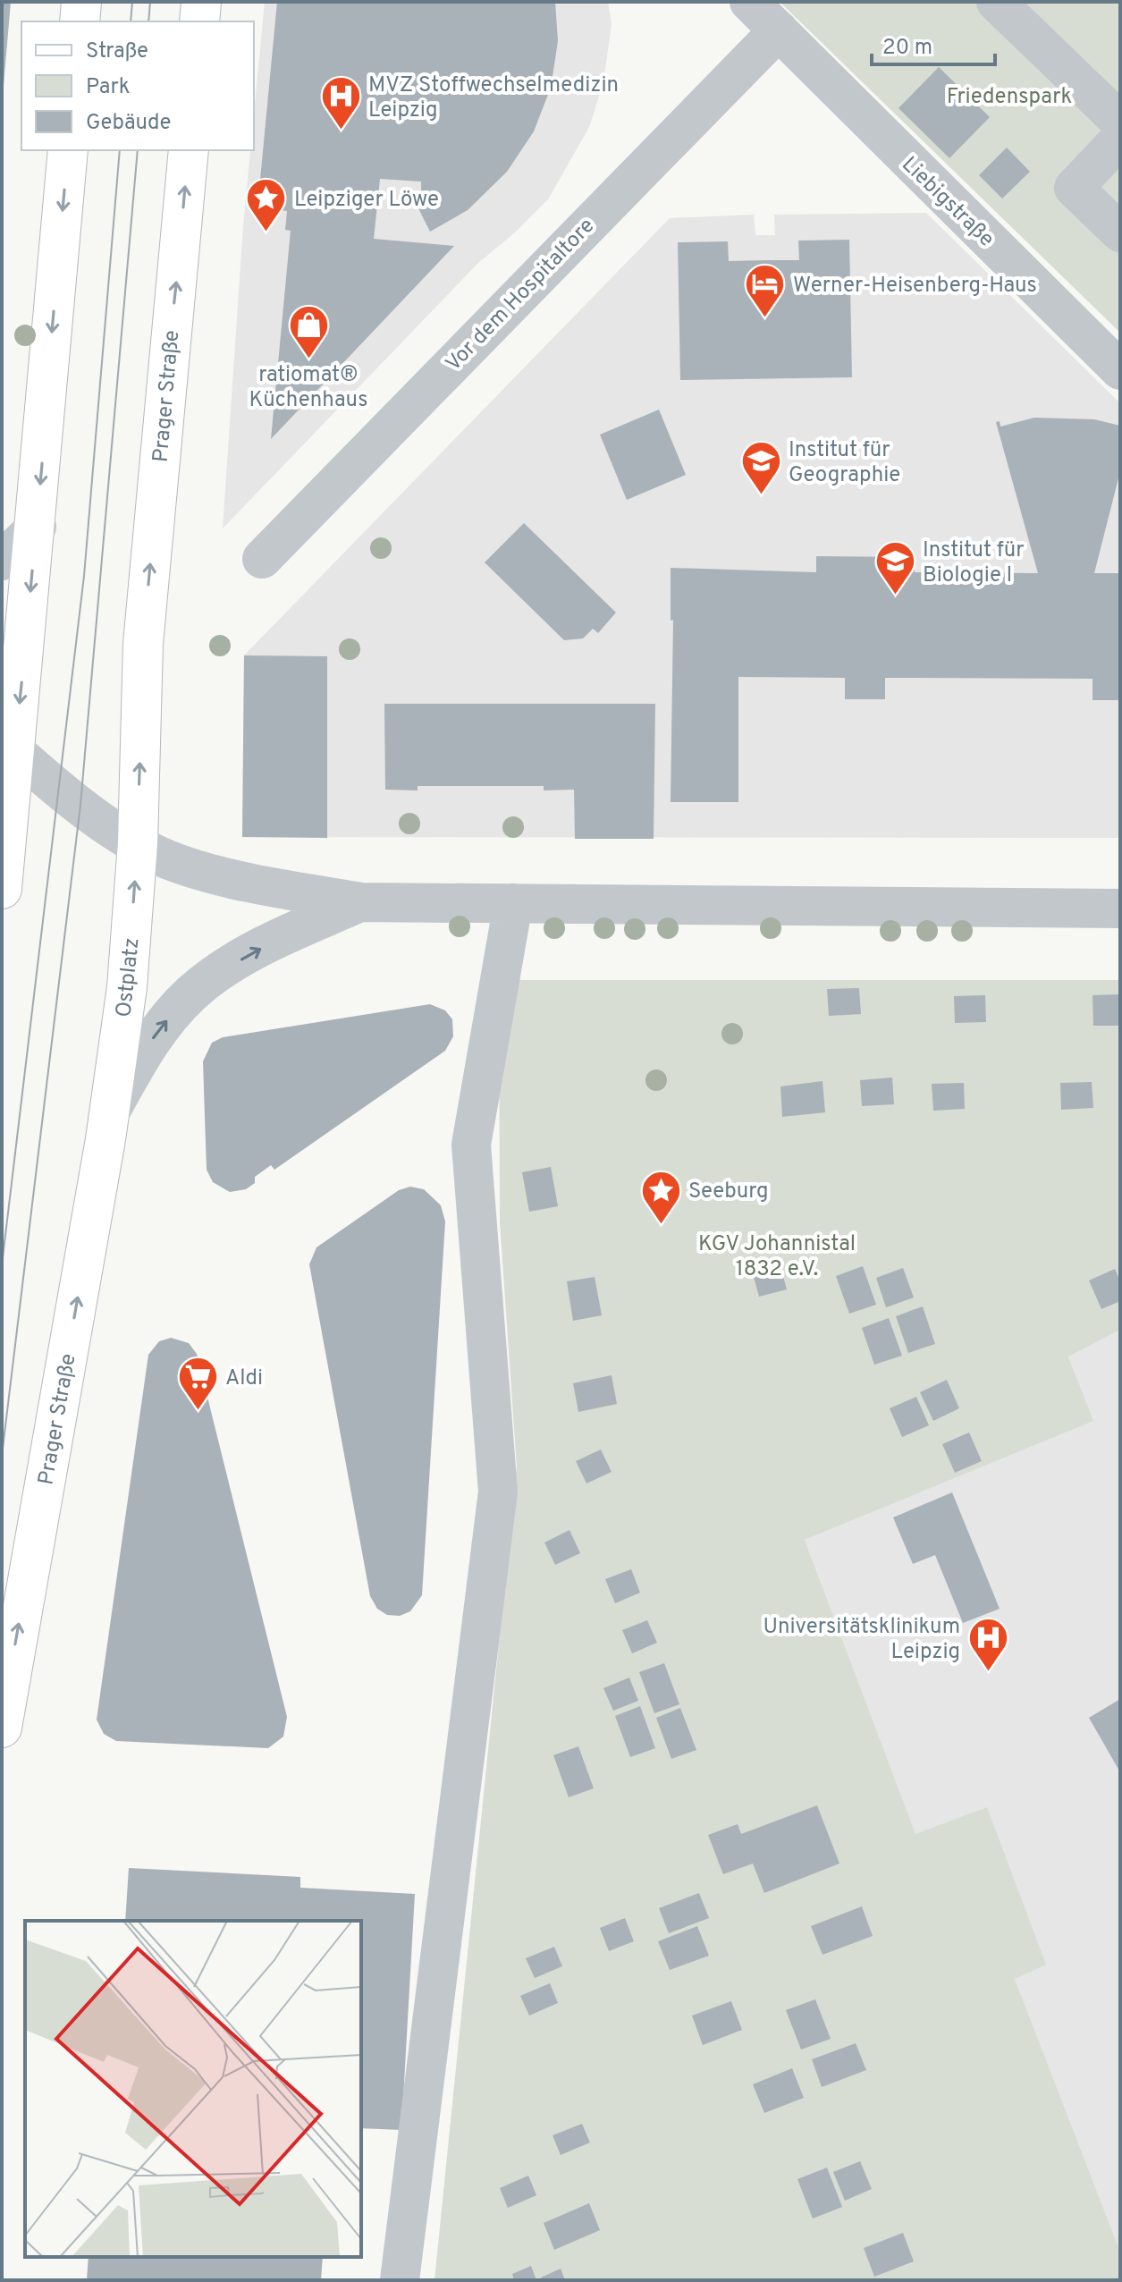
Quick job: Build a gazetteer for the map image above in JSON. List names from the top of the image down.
{
  "streets": {
    "main road": ["Prager Straße", "Ostplatz"],
    "street": ["Liebigstraße", "Vor dem Hospitaltore"]
  },
  "crossings": [
    ["Liebigstraße", "Vor dem Hospitaltore"],
    ["Prager Straße", "Ostplatz"]
  ],
  "parks": ["Friedenspark", "KGV Johannistal 1832 e.V."],
  "places": {
    "hospital": ["MVZ Stoffwechselmedizin Leipzig", "Universitätsklinikum Leipzig"],
    "place": ["Leipziger Löwe", "Seeburg"],
    "hotel": ["Werner-Heisenberg-Haus"],
    "shop": ["ratiomat® Küchenhaus"],
    "school or university": ["Institut für Geographie", "Institut für Biologie I"],
    "supermarket": ["Aldi"]
  },
  "legend": ["Straße", "Park", "Gebäude"],
  "scale_bar": "20 m"
}
